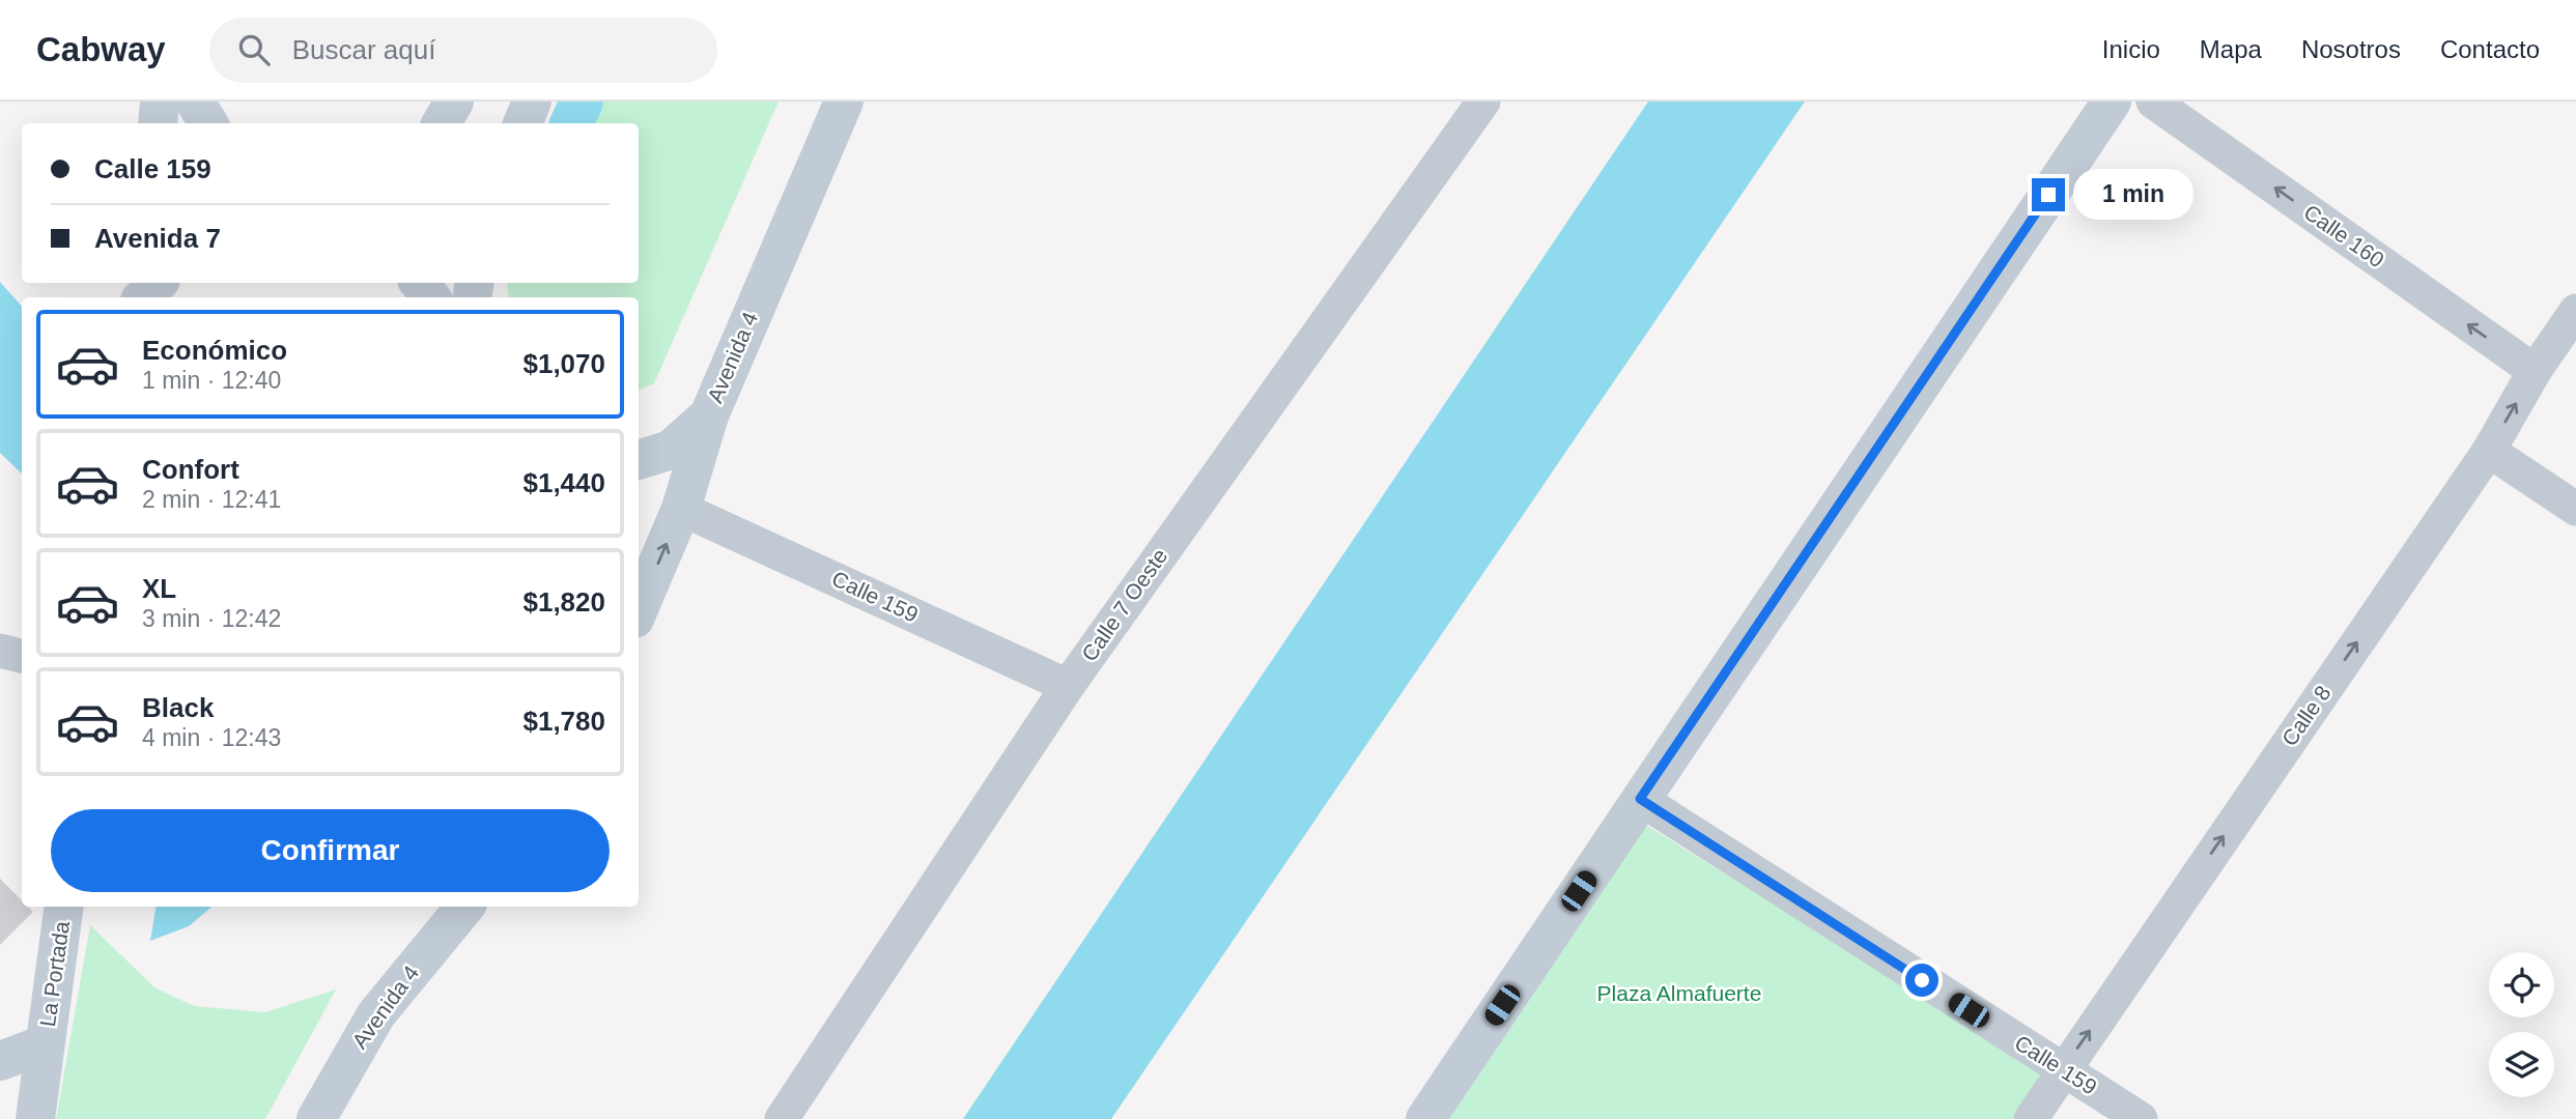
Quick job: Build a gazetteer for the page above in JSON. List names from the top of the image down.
{
  "streets": {
    "main road": ["Avenida 4", "La Portada"],
    "street": [
      "Calle 160",
      "Calle 159",
      "Calle 7 Oeste",
      "Calle 8"
    ]
  },
  "crossings": [
    ["Calle 160", "Calle 8"],
    ["Avenida 4", "Calle 159"],
    ["Calle 159", "Calle 7 Oeste"],
    ["Calle 159", "Calle 8"]
  ],
  "one_way": ["Calle 160", "Calle 8"],
  "parks": ["Plaza Almafuerte"],
  "page": {
    "header": "Cabway",
    "search": "Buscar aquí",
    "nav": [
      "Inicio",
      "Mapa",
      "Nosotros",
      "Contacto"
    ],
    "banner": ["Calle 159", "Avenida 7"],
    "bubble": "1 min",
    "list": [
      {
        "name": "Económico",
        "note": "1 min · 12:40",
        "value": "$1,070"
      },
      {
        "name": "Confort",
        "note": "2 min · 12:41",
        "value": "$1,440"
      },
      {
        "name": "XL",
        "note": "3 min · 12:42",
        "value": "$1,820"
      },
      {
        "name": "Black",
        "note": "4 min · 12:43",
        "value": "$1,780"
      }
    ],
    "buttons": "Confirmar"
  }
}
